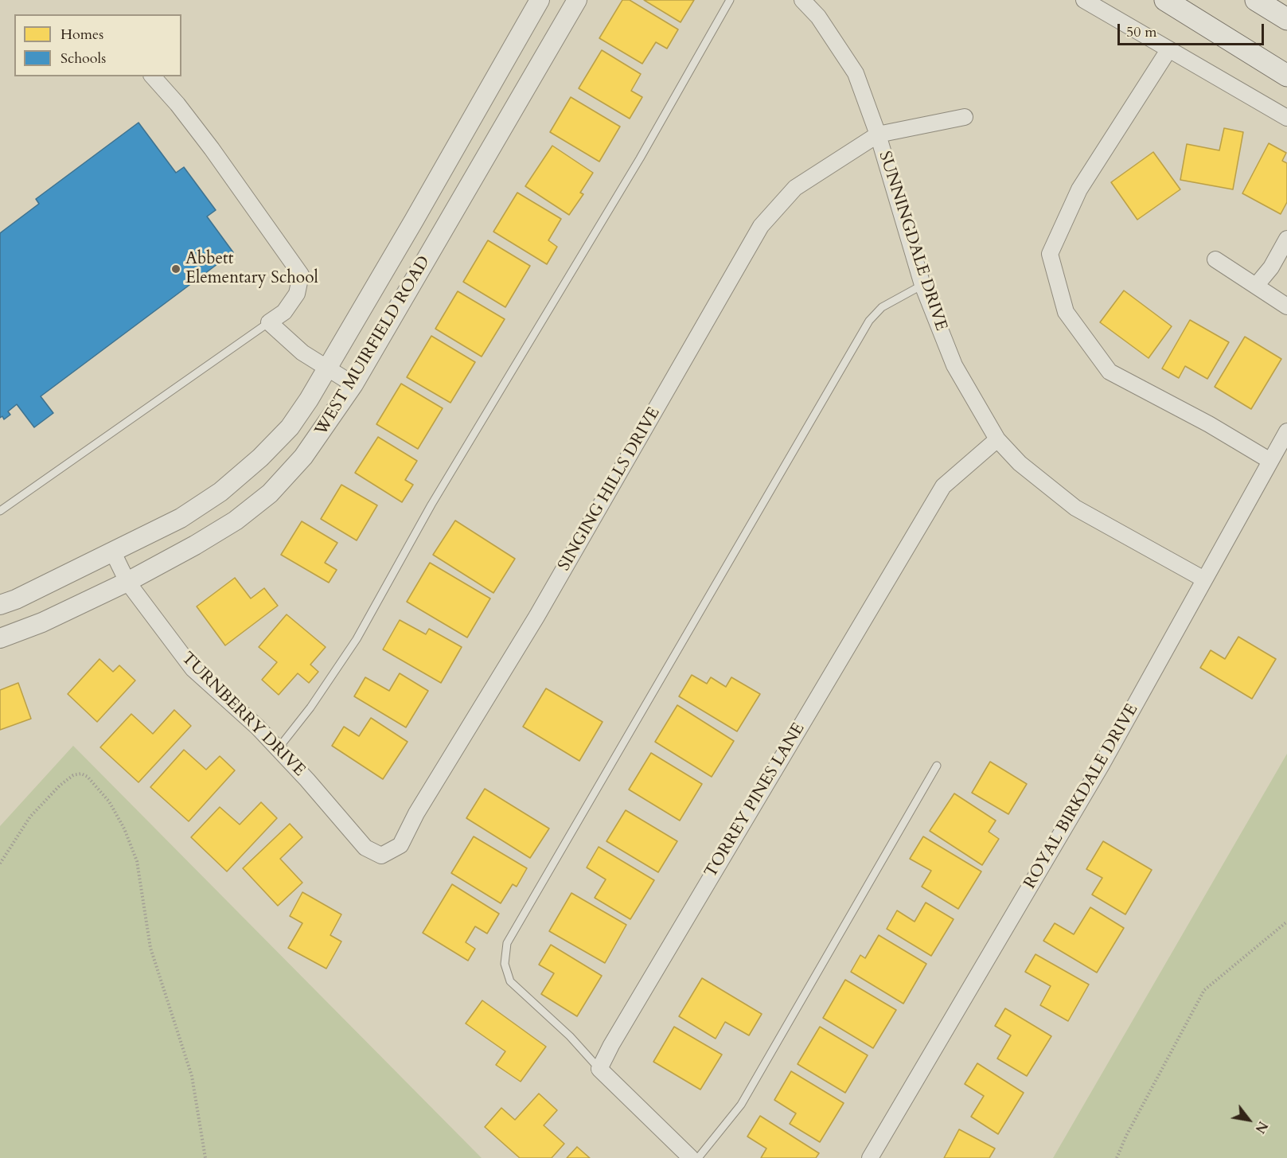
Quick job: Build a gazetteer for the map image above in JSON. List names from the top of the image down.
{
  "streets": {
    "street": [
      "SUNNINGDALE DRIVE",
      "WEST MUIRFIELD ROAD",
      "SINGING HILLS DRIVE",
      "TURNBERRY DRIVE",
      "ROYAL BIRKDALE DRIVE",
      "TORREY PINES LANE"
    ]
  },
  "crossings": [
    ["SUNNINGDALE DRIVE", "SINGING HILLS DRIVE"],
    ["SUNNINGDALE DRIVE", "ROYAL BIRKDALE DRIVE"],
    ["SUNNINGDALE DRIVE", "TORREY PINES LANE"],
    ["WEST MUIRFIELD ROAD", "TURNBERRY DRIVE"],
    ["SINGING HILLS DRIVE", "TURNBERRY DRIVE"]
  ],
  "places": ["Abbett Elementary School"],
  "legend": ["Homes", "Schools"],
  "scale_bar": "50 m",
  "north": "bottom right"
}
